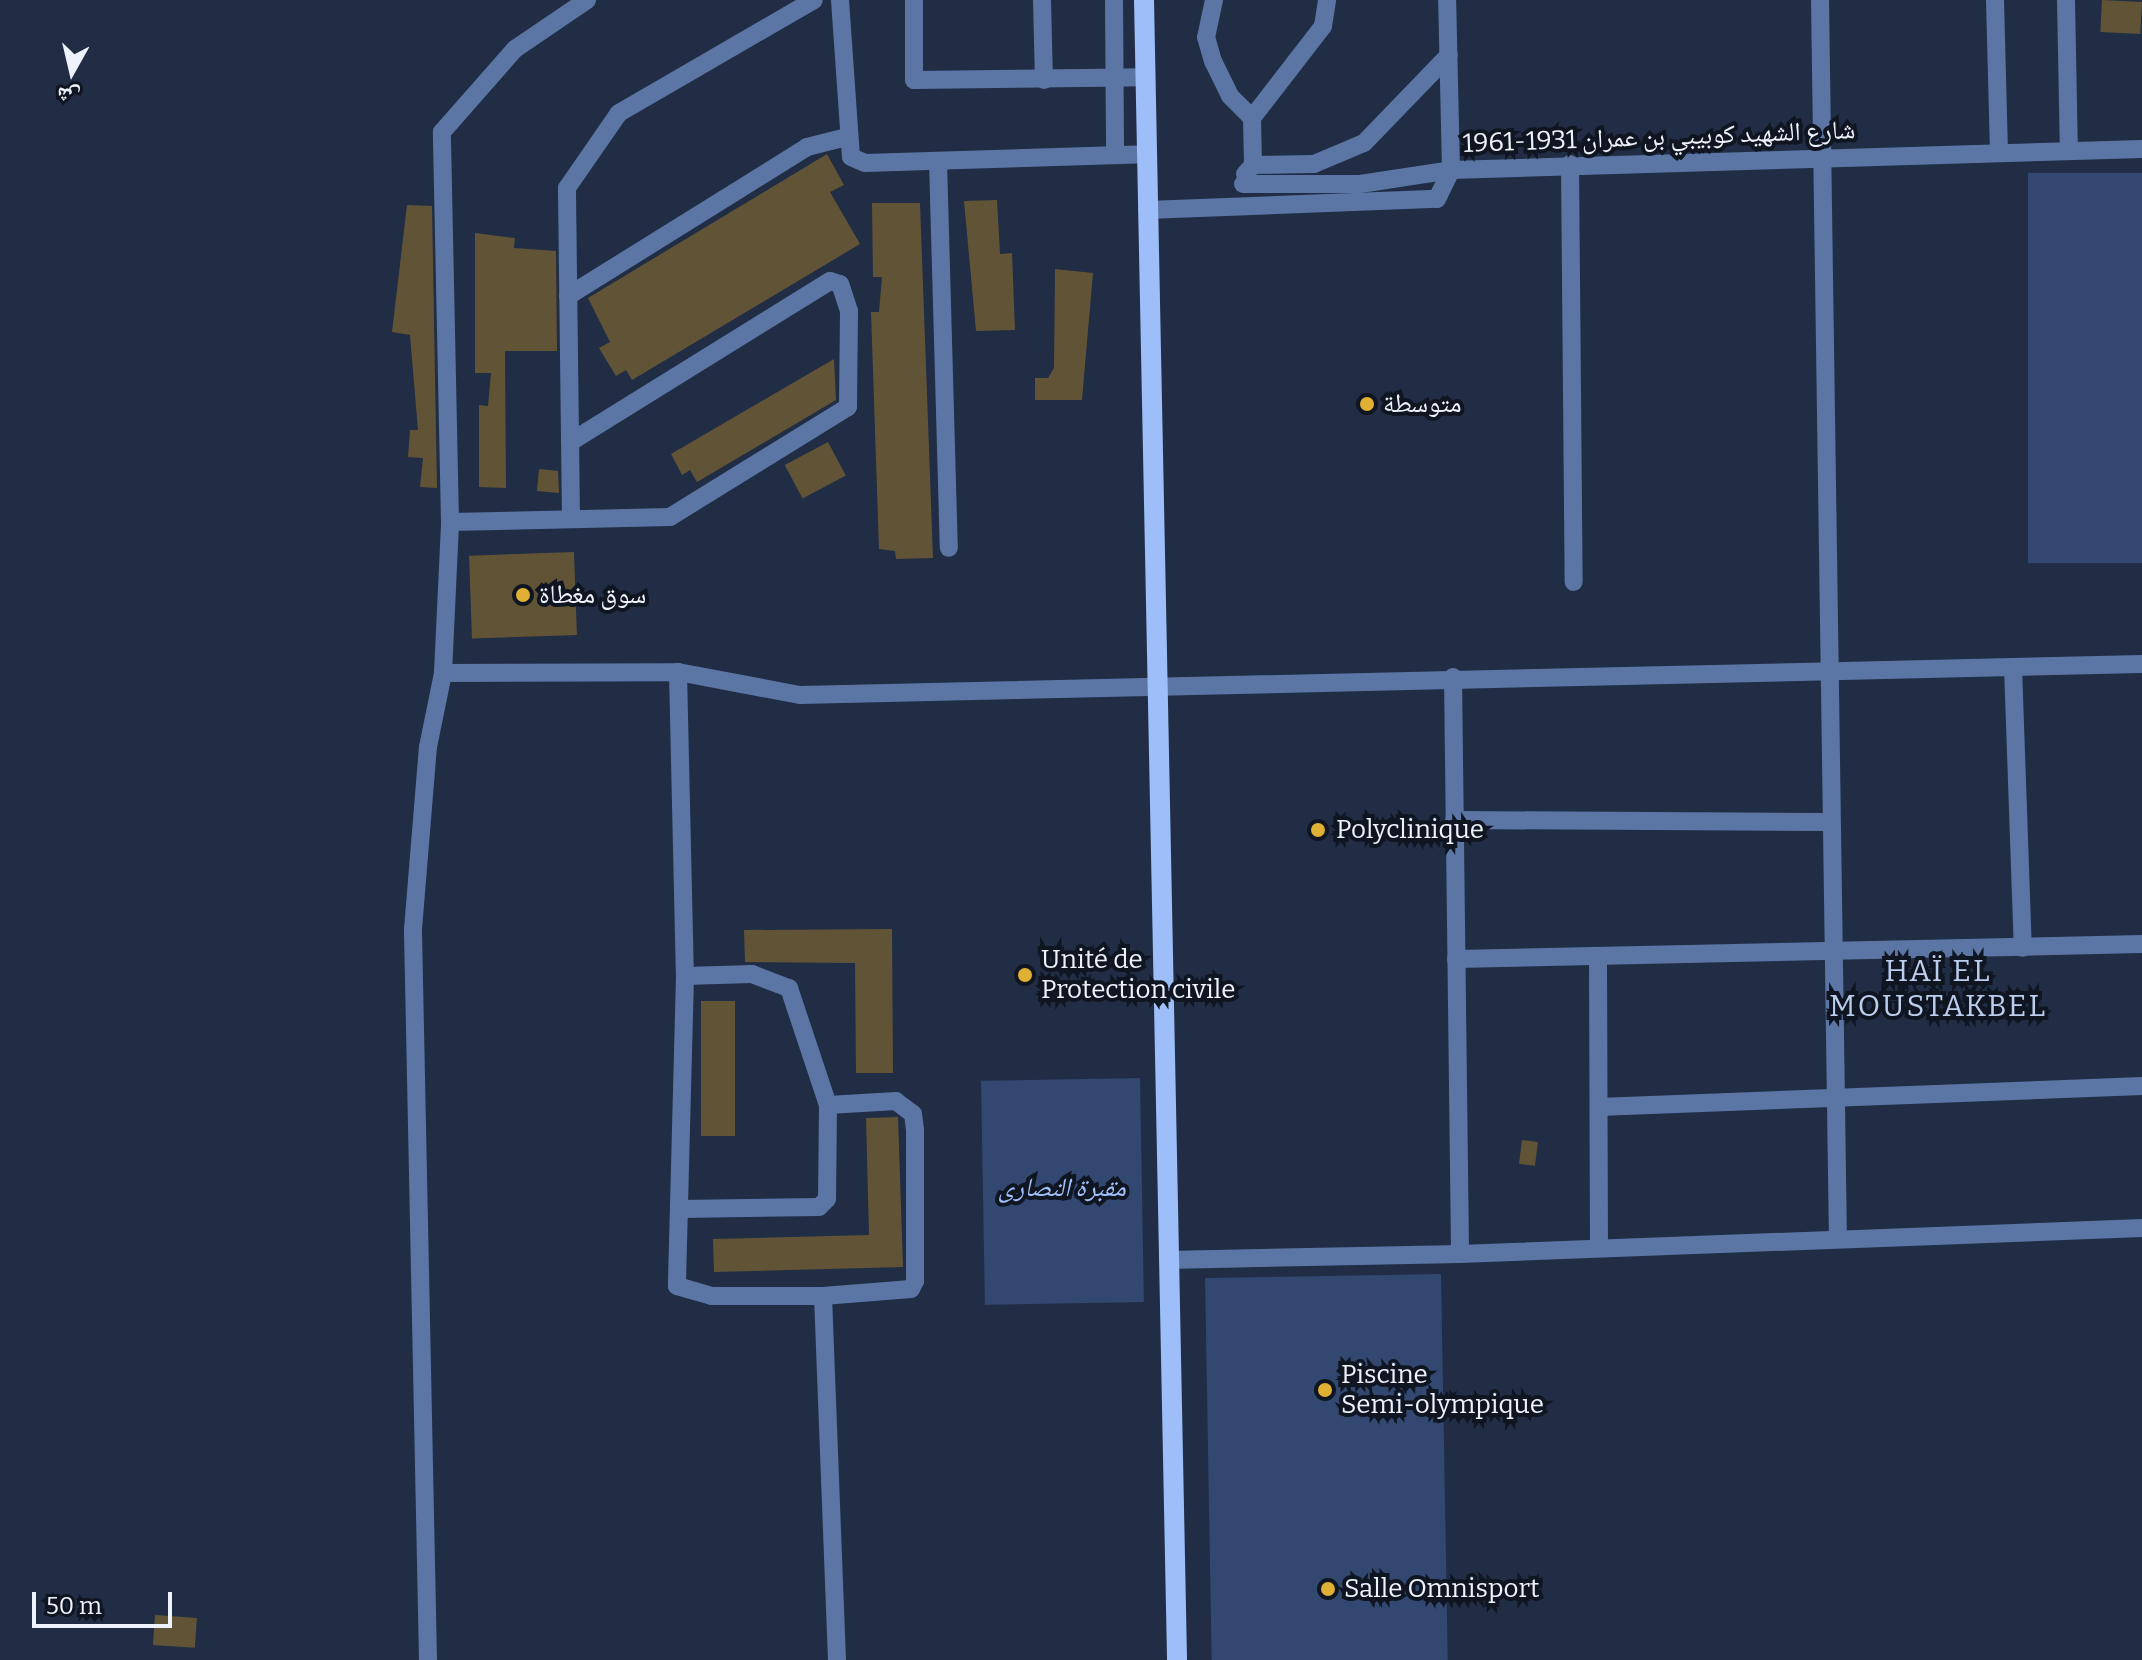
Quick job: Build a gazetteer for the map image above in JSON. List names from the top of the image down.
{
  "streets": {
    "street": ["شارع الشهيد كوبيبي بن عمران 1931-1961"]
  },
  "districts": ["HAÏ EL MOUSTAKBEL"],
  "parks": ["مقبرة النصارى"],
  "places": [
    "متوسطة",
    "سوق مغطاة",
    "Polyclinique",
    "Unité de Protection civile",
    "Piscine Semi-olympique",
    "Salle Omnisport"
  ],
  "scale_bar": "50 m",
  "north": "bottom"
}
